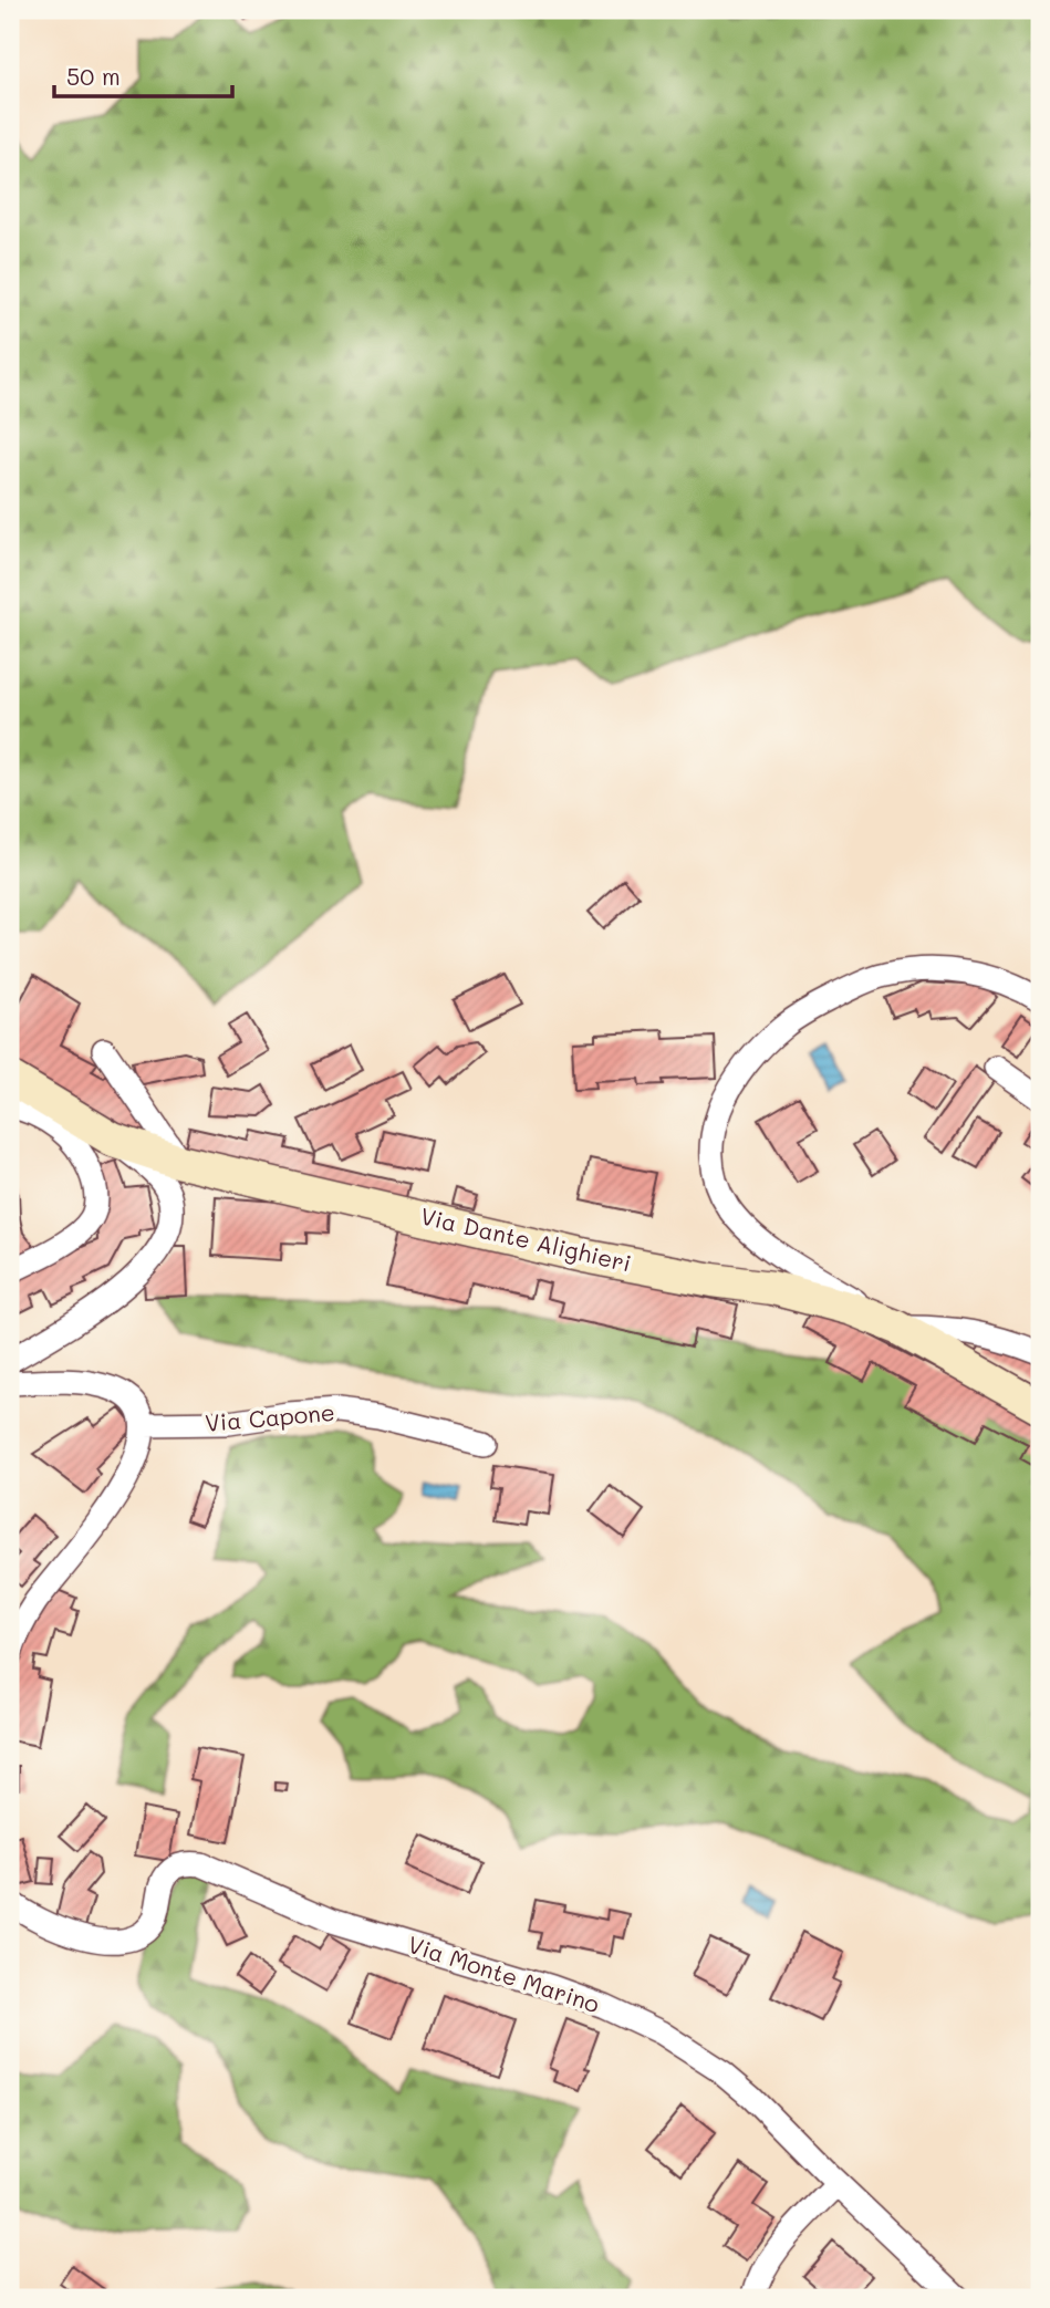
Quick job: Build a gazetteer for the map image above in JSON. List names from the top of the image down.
{
  "streets": {
    "main road": ["Via Dante Alighieri"],
    "street": ["Via Capone", "Via Monte Marino"]
  },
  "scale_bar": "50 m"
}
